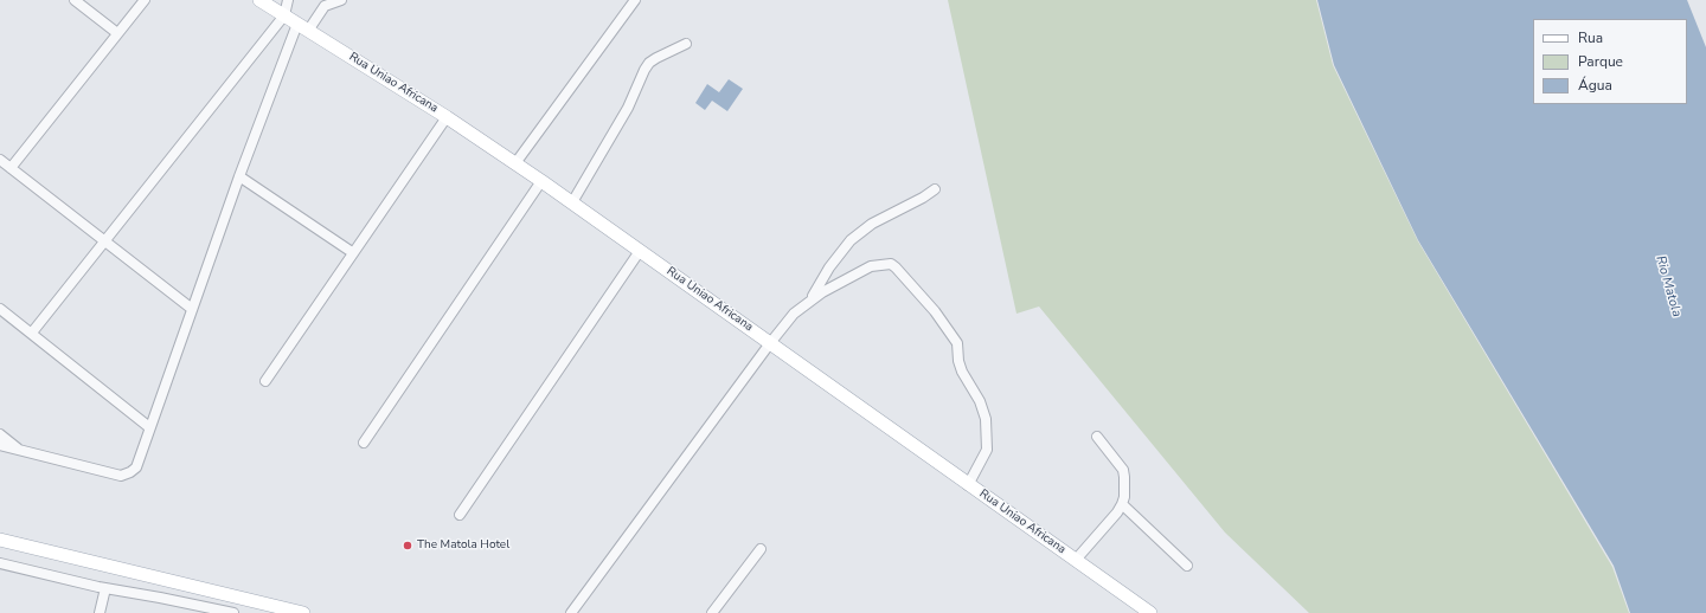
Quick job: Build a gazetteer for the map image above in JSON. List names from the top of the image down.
{
  "streets": {
    "main road": ["Rua Uniao Africana"]
  },
  "water": ["Rio Matola"],
  "places": ["The Matola Hotel"],
  "legend": ["Rua", "Parque", "Água"]
}
